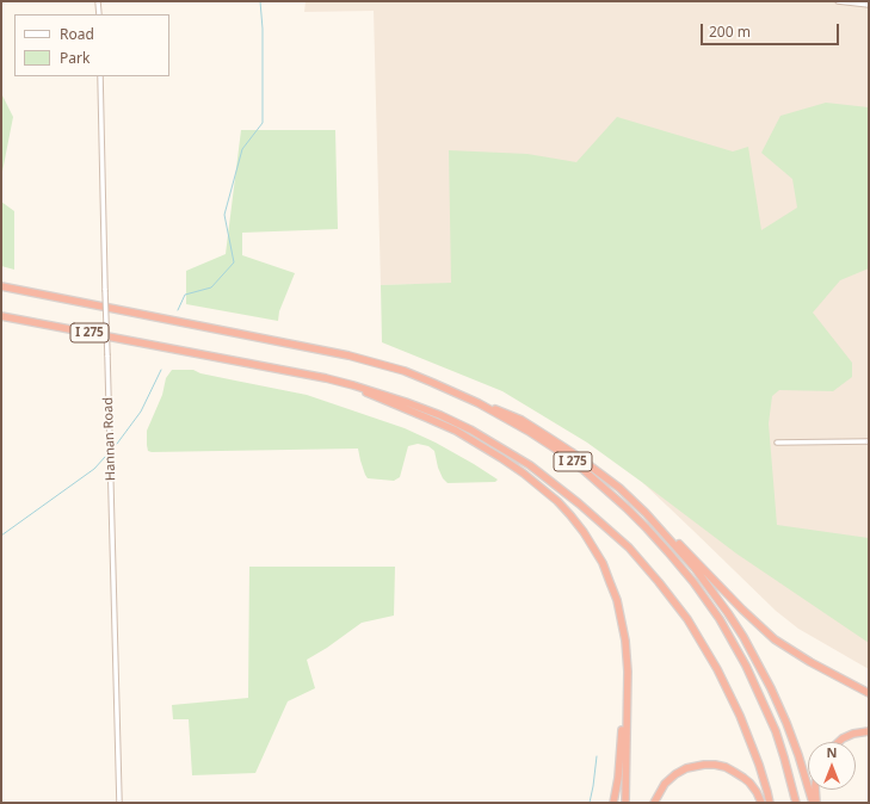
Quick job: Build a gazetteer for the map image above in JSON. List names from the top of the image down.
{
  "streets": {
    "highway": ["I 275"],
    "street": ["Hannan Road"]
  },
  "legend": ["Road", "Park"],
  "scale_bar": "200 m",
  "north": "top"
}
